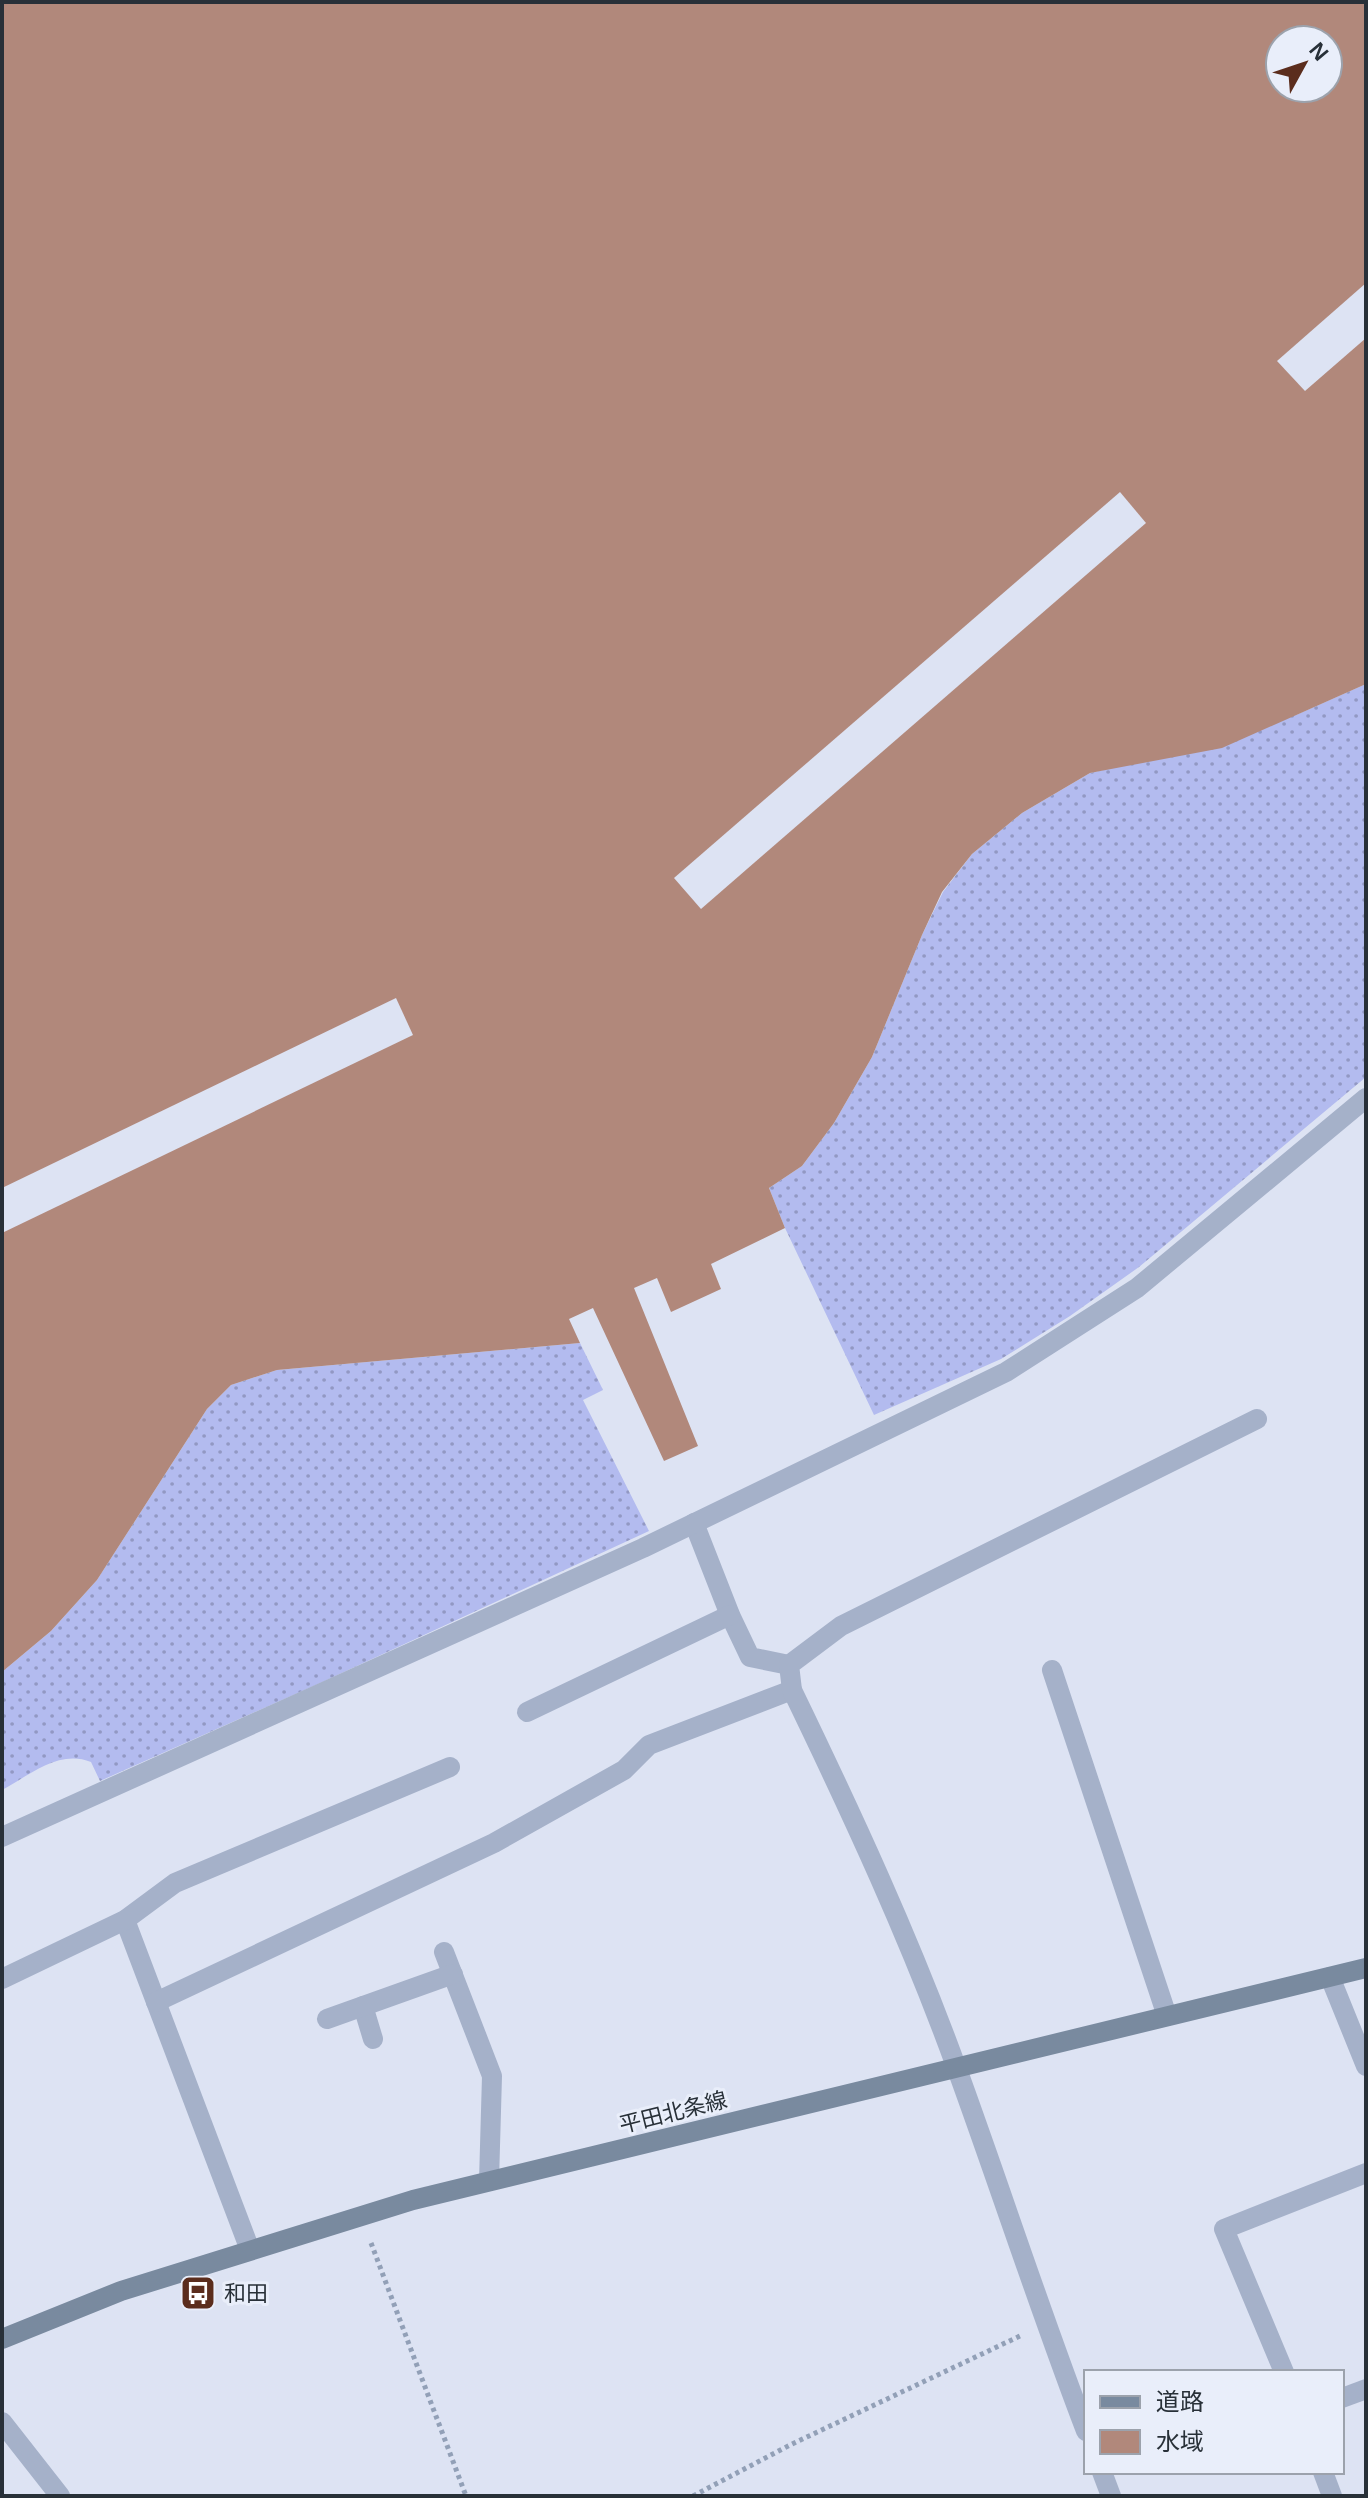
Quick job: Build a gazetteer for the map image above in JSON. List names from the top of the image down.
{
  "streets": {
    "main road": ["平田北条線"]
  },
  "places": {
    "bus stop": ["和田"]
  },
  "legend": ["道路", "水域"],
  "north": "top right"
}
